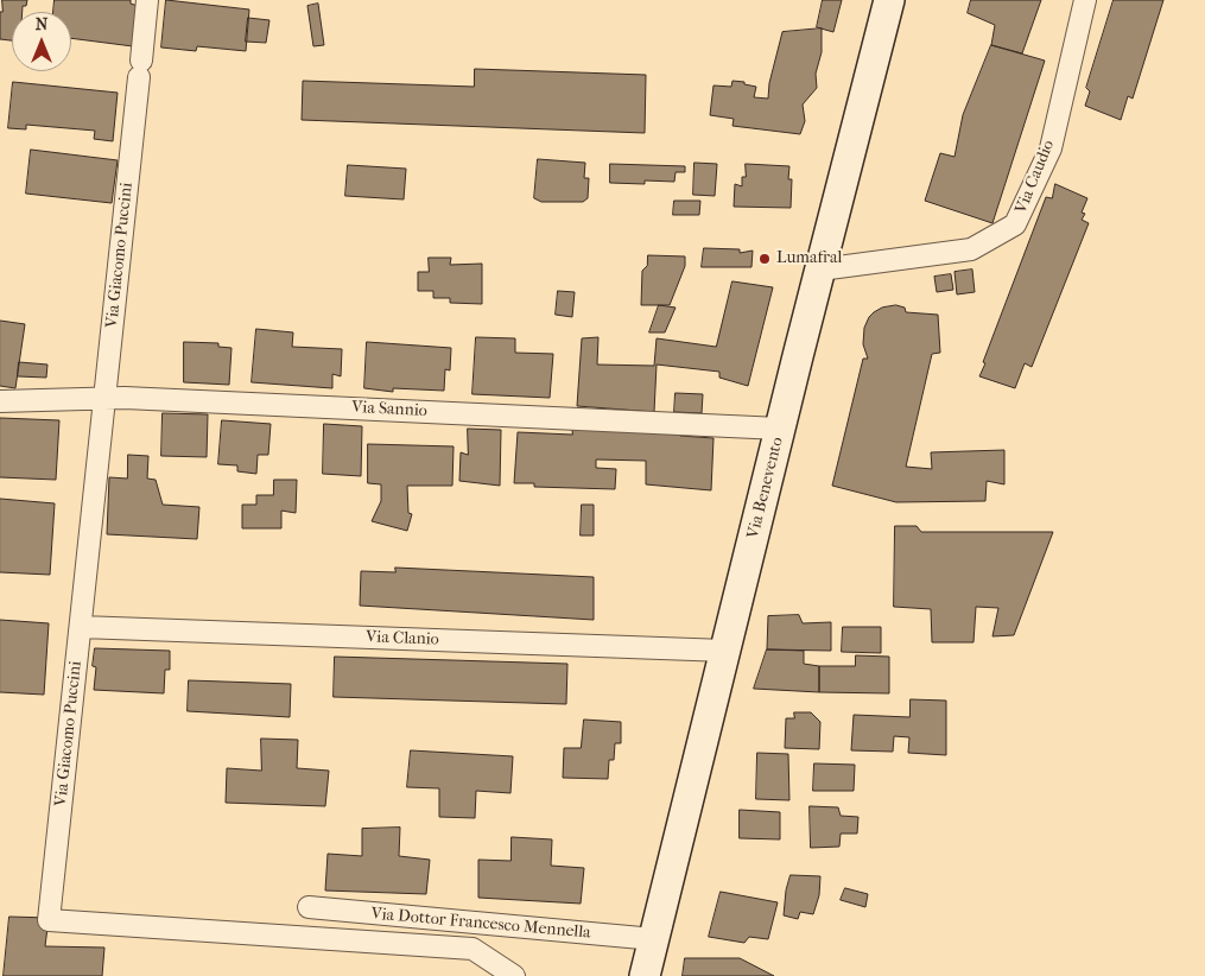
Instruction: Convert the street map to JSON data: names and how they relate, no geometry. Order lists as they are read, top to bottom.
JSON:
{
  "streets": {
    "main road": ["Via Benevento"],
    "street": [
      "Via Caudio",
      "Via Giacomo Puccini",
      "Via Sannio",
      "Via Clanio",
      "Via Dottor Francesco Mennella"
    ]
  },
  "crossings": [
    ["Via Caudio", "Via Benevento"],
    ["Via Giacomo Puccini", "Via Sannio"],
    ["Via Giacomo Puccini", "Via Clanio"],
    ["Via Sannio", "Via Benevento"],
    ["Via Benevento", "Via Clanio"],
    ["Via Benevento", "Via Dottor Francesco Mennella"]
  ],
  "places": ["Lumafral"],
  "north": "top"
}
